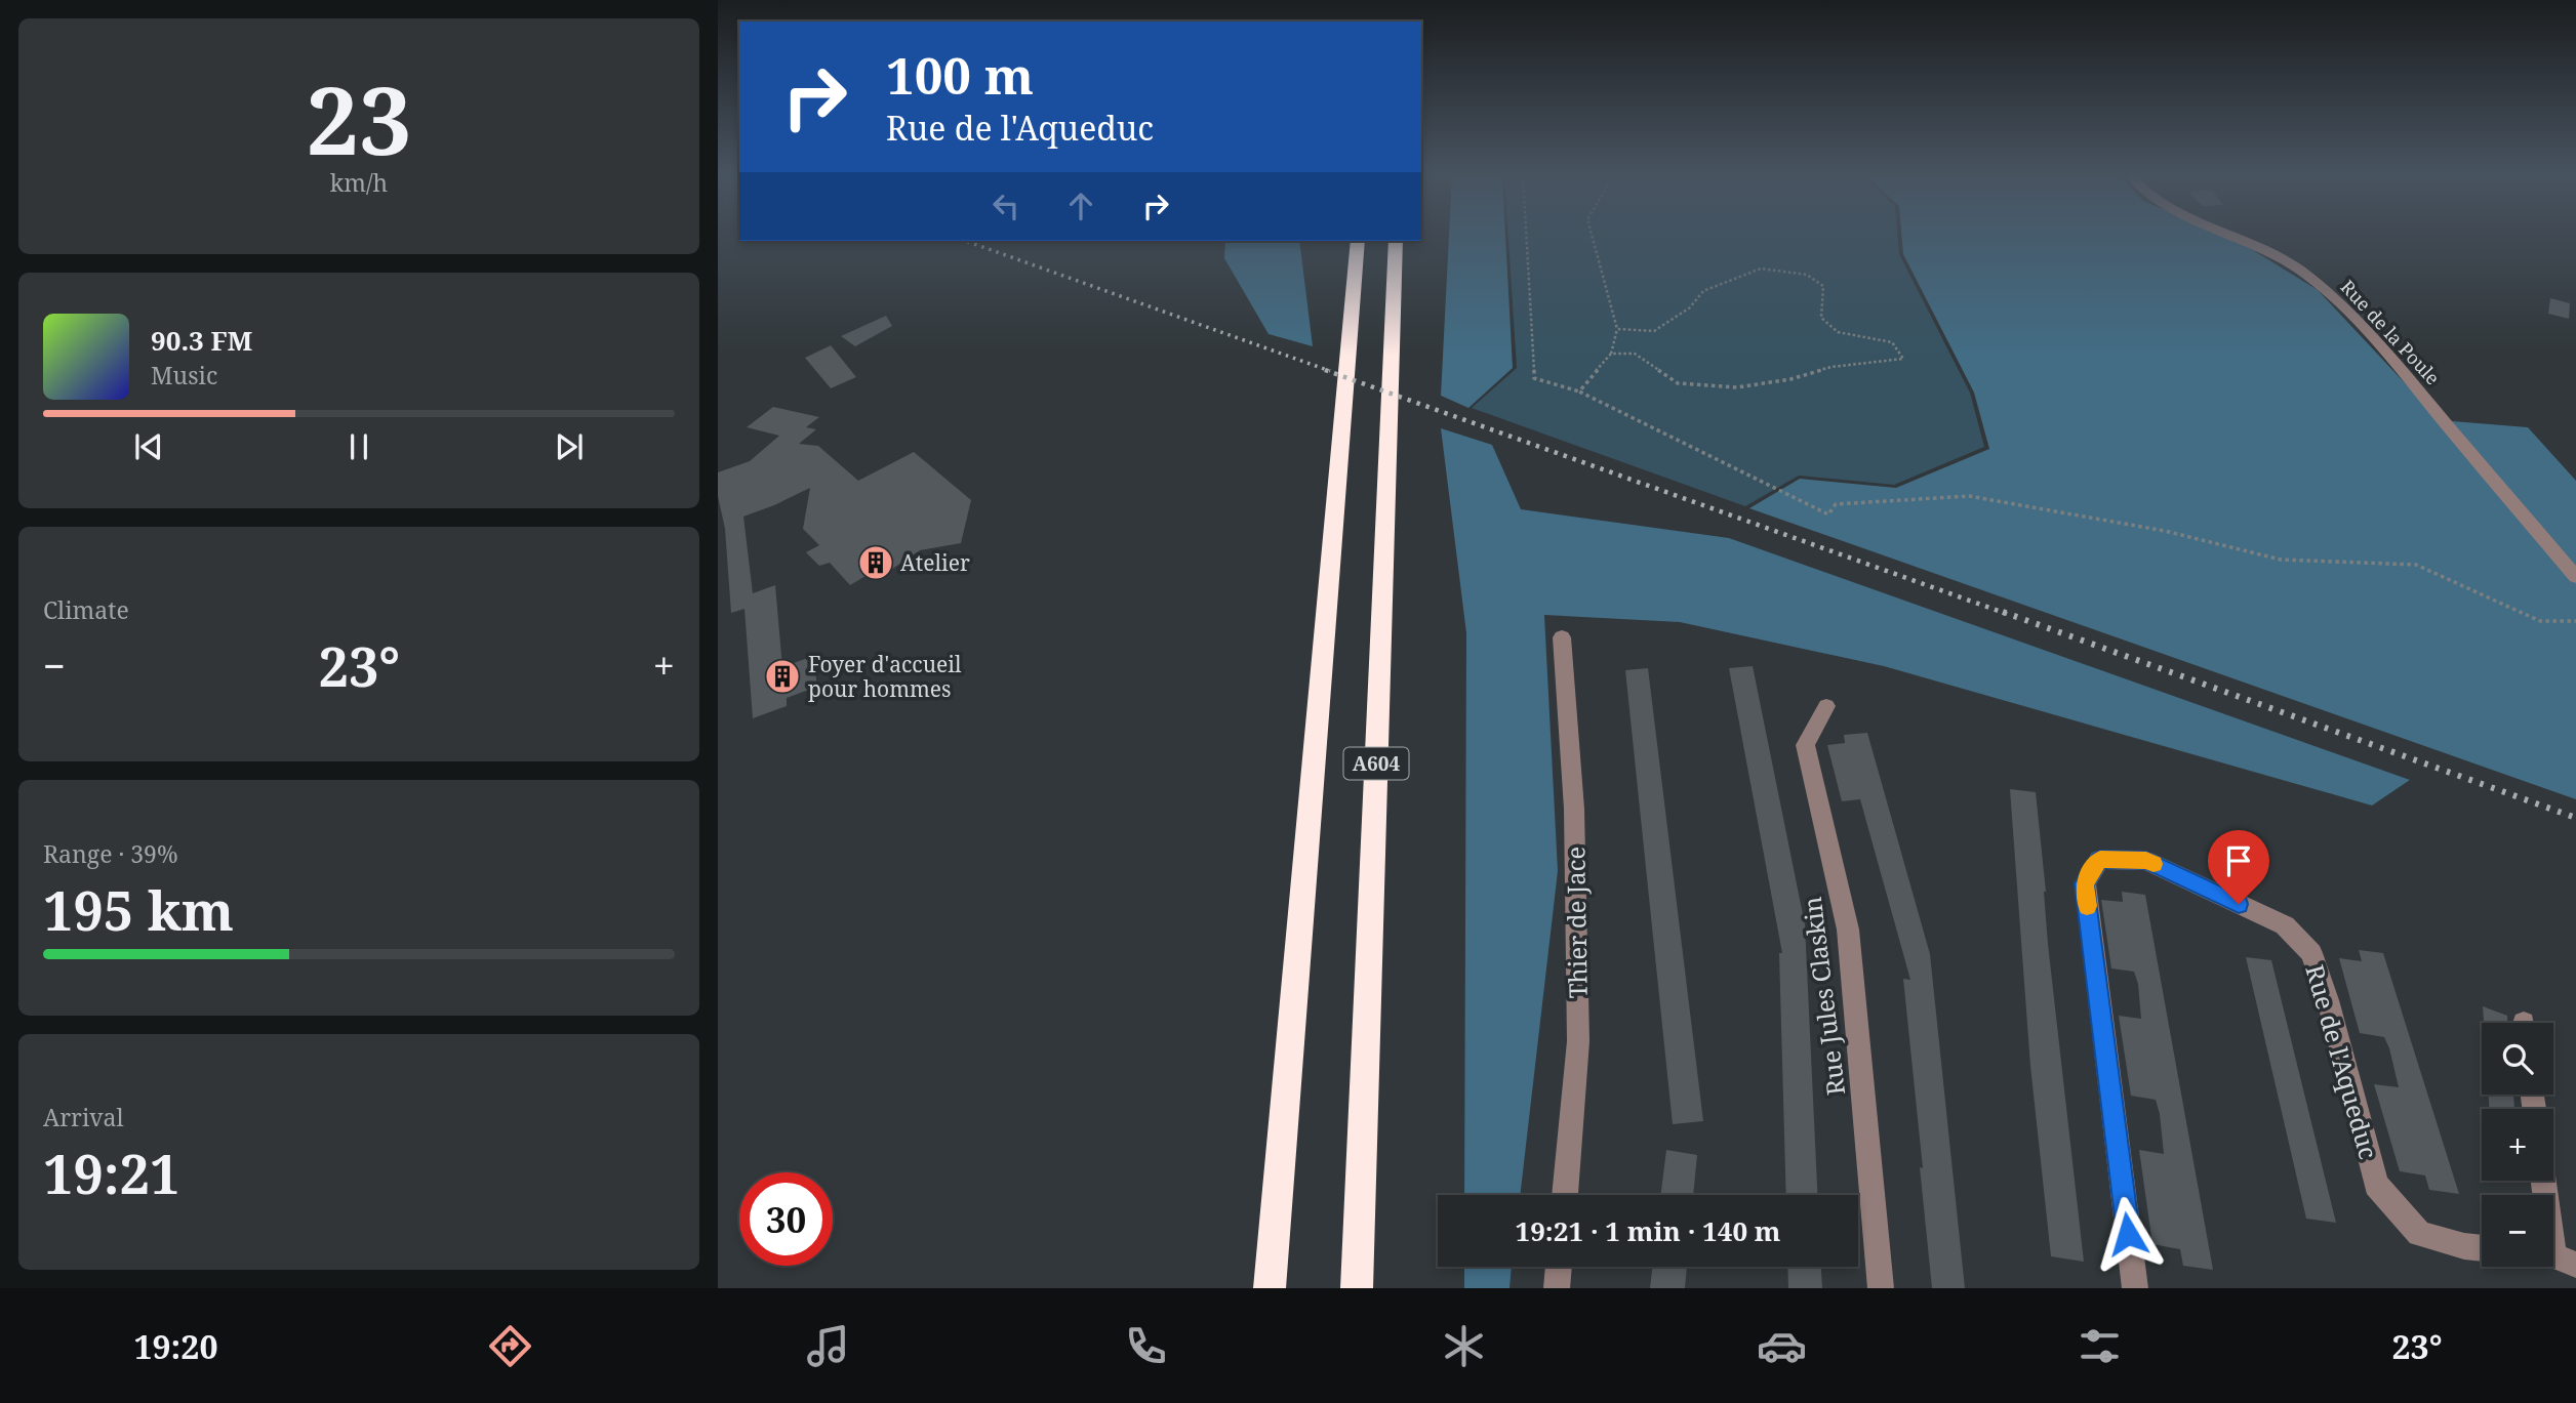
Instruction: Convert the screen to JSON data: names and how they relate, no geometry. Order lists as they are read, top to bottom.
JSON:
{
  "streets": {
    "highway": ["A604"],
    "street": [
      "Rue de la Poule",
      "Thier de Jace",
      "Rue Jules Claskin",
      "Rue de l'Aqueduc"
    ]
  },
  "places": {
    "building": ["Atelier", "Foyer d'accueil pour hommes"]
  },
  "page": {
    "tile": [
      ["23", "km/h"],
      "Climate",
      ["Range · 39%", "195 km"],
      ["Arrival", "19:21"]
    ],
    "turn": ["100 m", "Rue de l'Aqueduc"],
    "song": ["90.3 FM", "Music"],
    "heat": ["−", "23°", "+"],
    "map_buttons": ["+", "−"],
    "limit": "30",
    "trip": "19:21 · 1 min · 140 m",
    "tabs": ["19:20", "23°"]
  }
}
